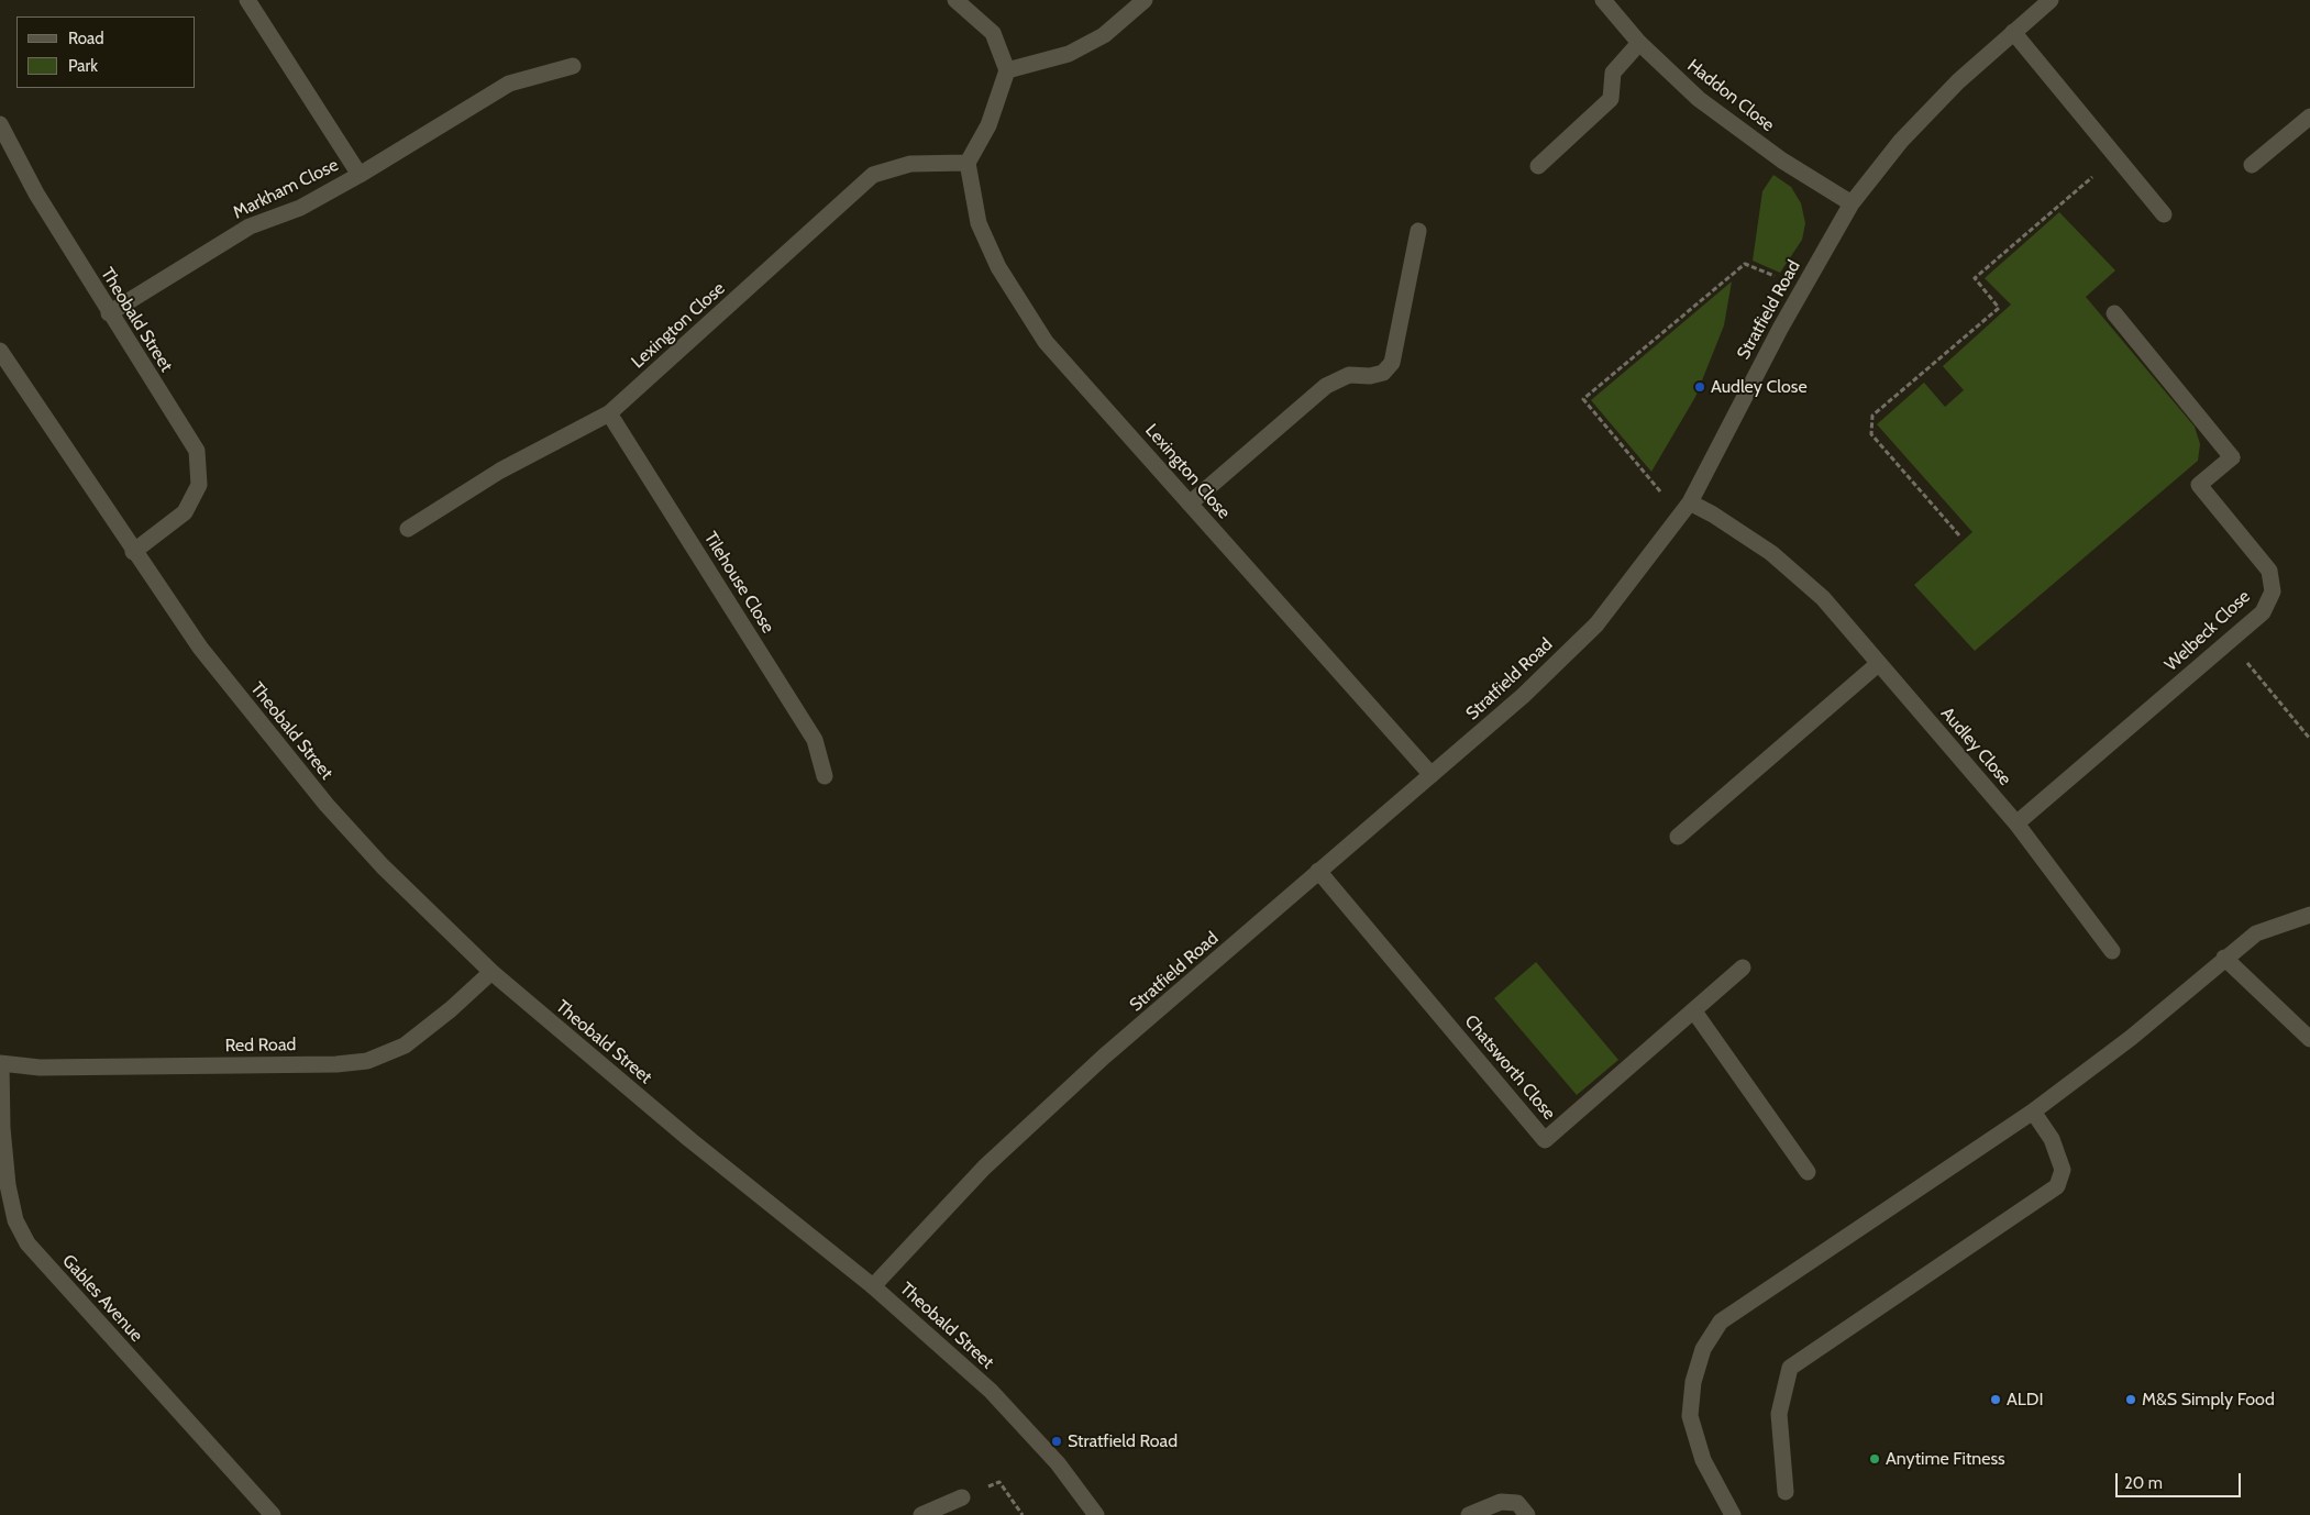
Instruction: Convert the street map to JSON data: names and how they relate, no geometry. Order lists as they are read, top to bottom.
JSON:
{
  "streets": {
    "street": [
      "Haddon Close",
      "Markham Close",
      "Stratfield Road",
      "Theobald Street",
      "Lexington Close",
      "Tilehouse Close",
      "Welbeck Close",
      "Audley Close",
      "Red Road",
      "Chatsworth Close",
      "Gables Avenue"
    ]
  },
  "crossings": [
    ["Haddon Close", "Stratfield Road"],
    ["Markham Close", "Theobald Street"],
    ["Stratfield Road", "Theobald Street"],
    ["Stratfield Road", "Lexington Close"],
    ["Stratfield Road", "Audley Close"],
    ["Stratfield Road", "Chatsworth Close"],
    ["Theobald Street", "Red Road"],
    ["Lexington Close", "Tilehouse Close"],
    ["Welbeck Close", "Audley Close"],
    ["Red Road", "Gables Avenue"]
  ],
  "places": [
    "Audley Close",
    "ALDI",
    "M&S Simply Food",
    "Stratfield Road",
    "Anytime Fitness"
  ],
  "legend": ["Road", "Park"],
  "scale_bar": "20 m"
}
